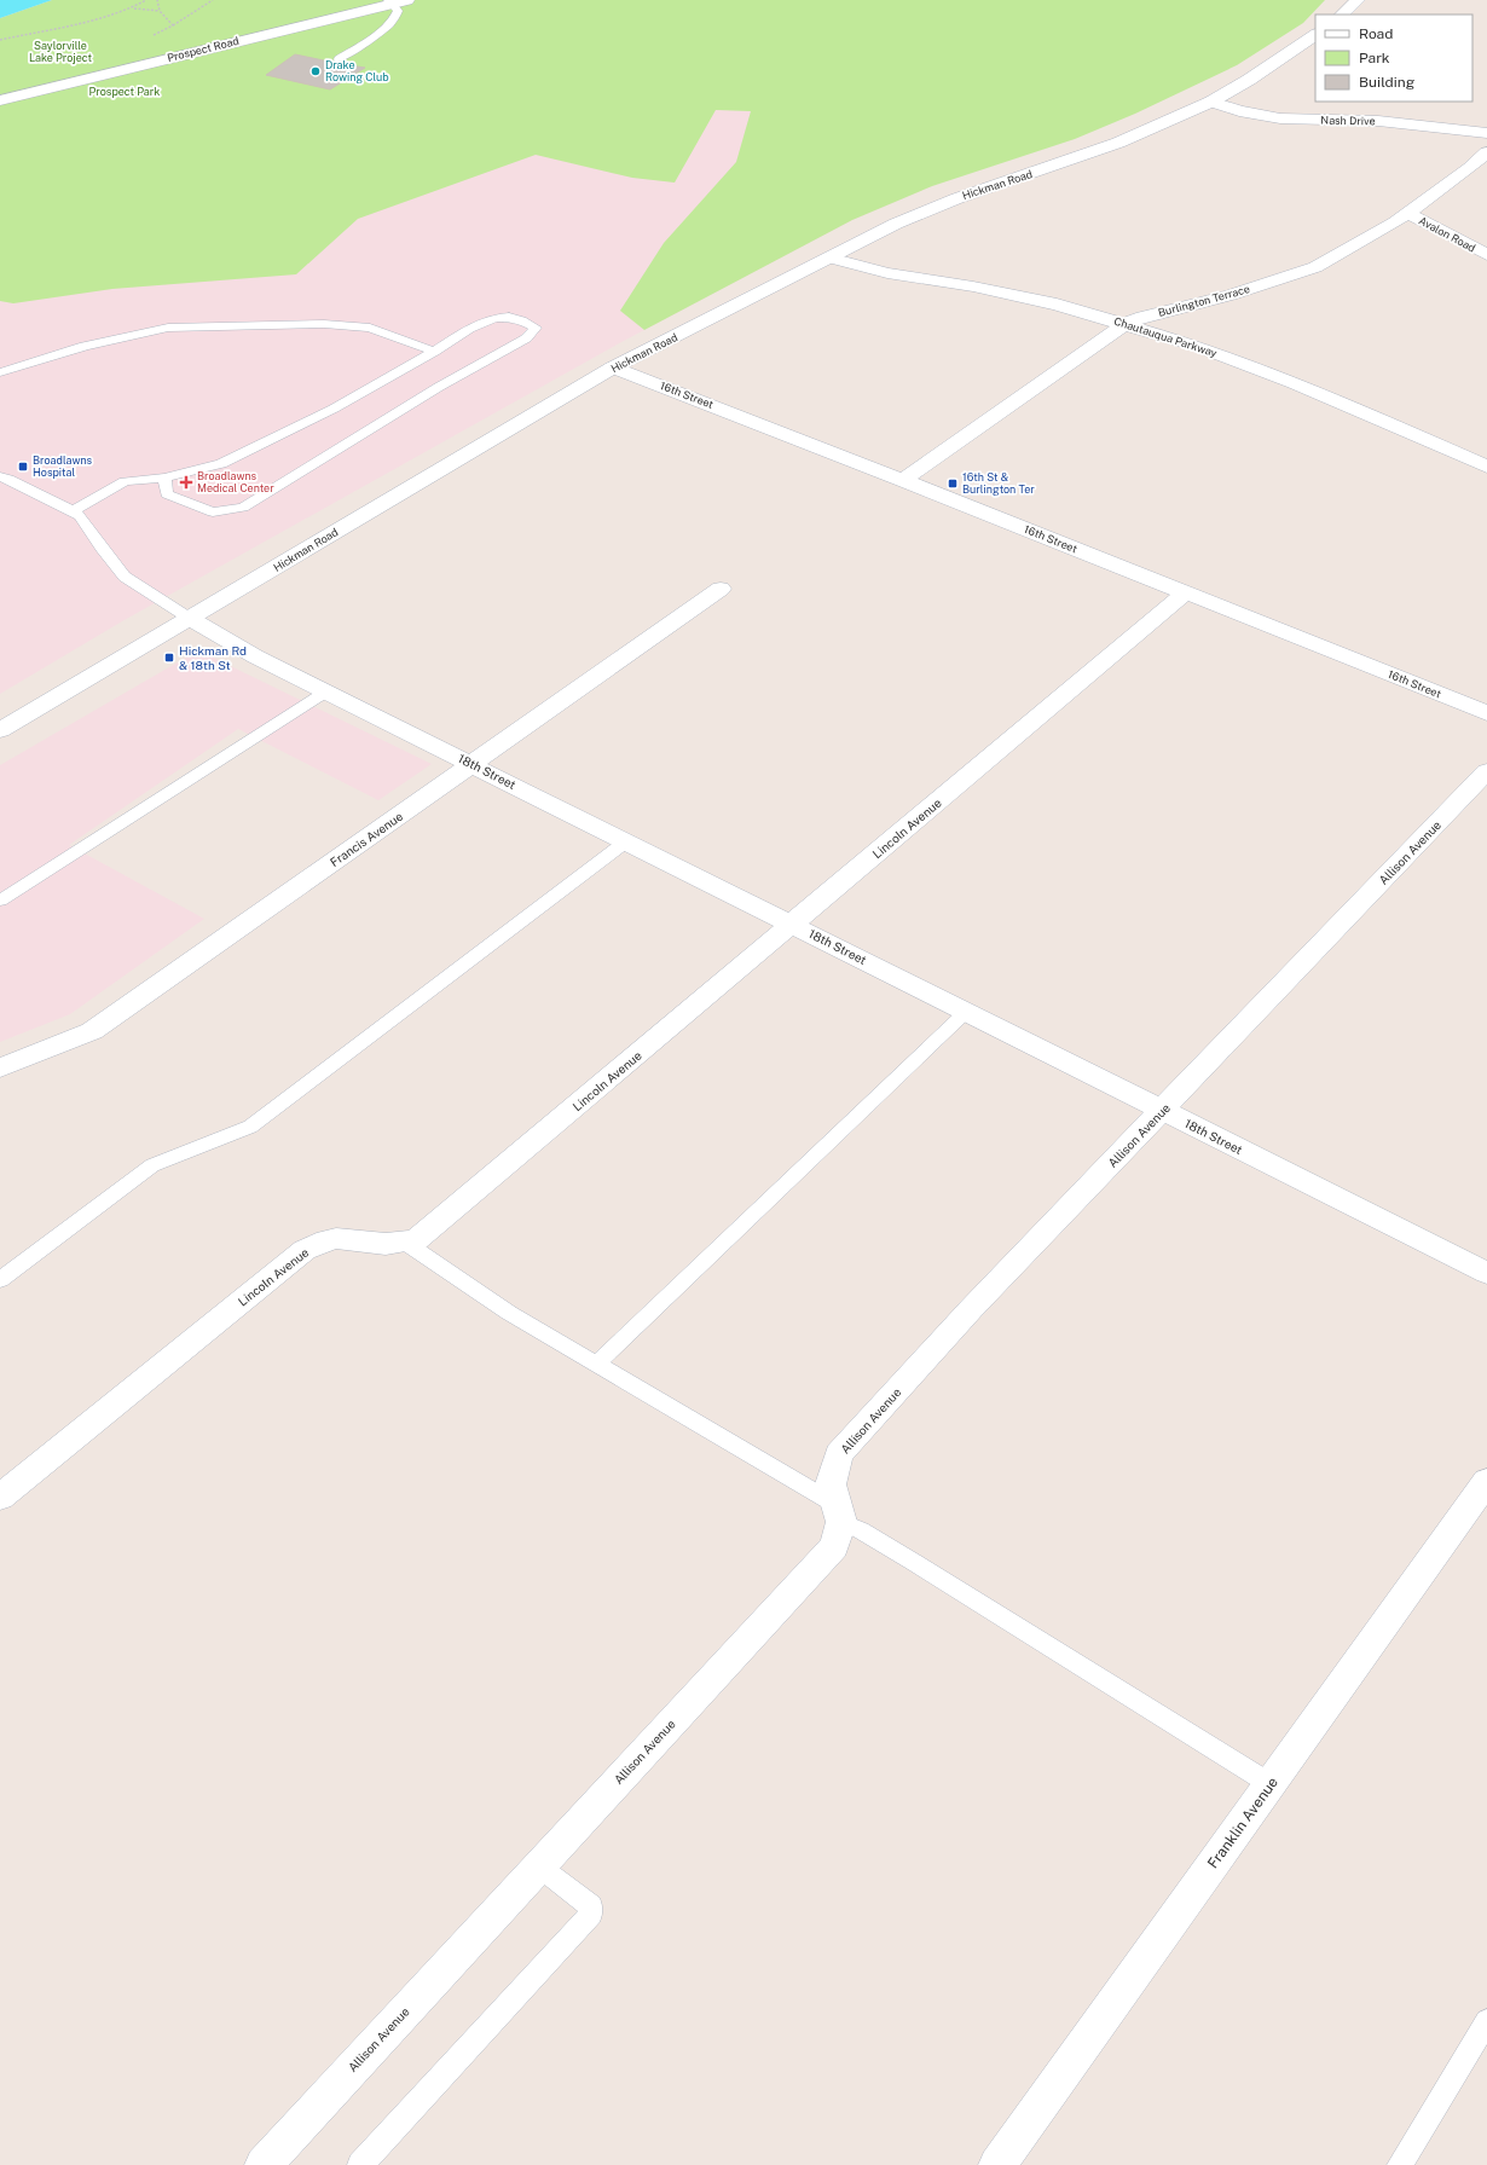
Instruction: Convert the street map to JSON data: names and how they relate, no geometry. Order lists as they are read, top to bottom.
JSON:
{
  "streets": {
    "street": [
      "Prospect Road",
      "Nash Drive",
      "Hickman Road",
      "Avalon Road",
      "Burlington Terrace",
      "Chautauqua Parkway",
      "16th Street",
      "18th Street",
      "Lincoln Avenue",
      "Francis Avenue",
      "Allison Avenue",
      "Franklin Avenue"
    ]
  },
  "crossings": [
    ["Nash Drive", "Hickman Road"],
    ["Hickman Road", "Chautauqua Parkway"],
    ["Hickman Road", "16th Street"],
    ["Hickman Road", "18th Street"],
    ["Avalon Road", "Burlington Terrace"],
    ["Burlington Terrace", "Chautauqua Parkway"],
    ["Burlington Terrace", "16th Street"],
    ["16th Street", "Lincoln Avenue"],
    ["18th Street", "Lincoln Avenue"],
    ["18th Street", "Francis Avenue"],
    ["18th Street", "Allison Avenue"]
  ],
  "parks": ["Saylorville Lake Project", "Prospect Park"],
  "places": {
    "other": ["Drake Rowing Club"],
    "transit": ["Broadlawns Hospital", "16th St & Burlington Ter", "Hickman Rd & 18th St"],
    "health": ["Broadlawns Medical Center"]
  },
  "legend": ["Road", "Park", "Building"]
}
